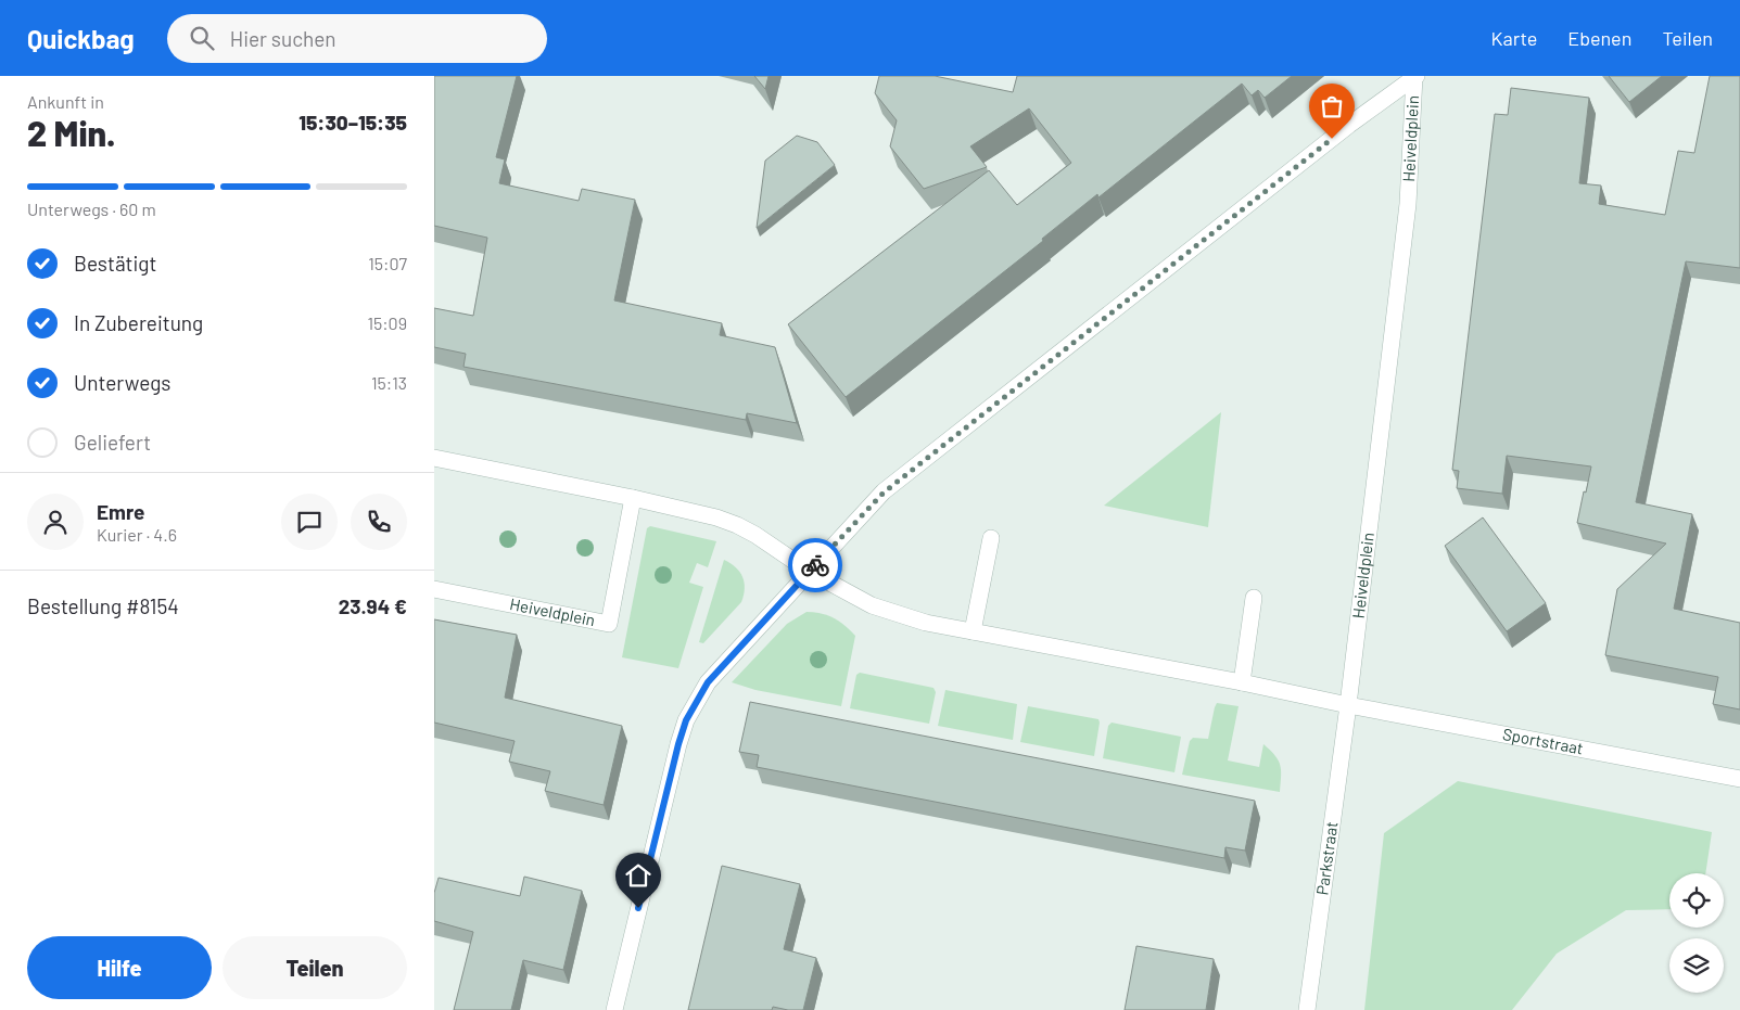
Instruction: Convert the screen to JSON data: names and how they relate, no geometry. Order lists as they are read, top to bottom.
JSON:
{
  "streets": {
    "street": ["Heiveldplein", "Sportstraat", "Parkstraat"]
  },
  "crossings": [
    ["Heiveldplein", "Sportstraat"],
    ["Heiveldplein", "Parkstraat"],
    ["Sportstraat", "Parkstraat"]
  ],
  "page": {
    "header": "Quickbag",
    "search": "Hier suchen",
    "nav": ["Karte", "Ebenen", "Teilen"],
    "heading": ["2 Min.", "Ankunft in", "15:30–15:35"],
    "panel": [
      "Emre",
      "Kurier · 4.6",
      "Bestellung #8154",
      "23.94 €"
    ],
    "bar": "Unterwegs · 60 m",
    "list": [
      ["Bestätigt", "15:07"],
      ["In Zubereitung", "15:09"],
      ["Unterwegs", "15:13"],
      "Geliefert"
    ],
    "buttons": ["Hilfe", "Teilen"]
  }
}
